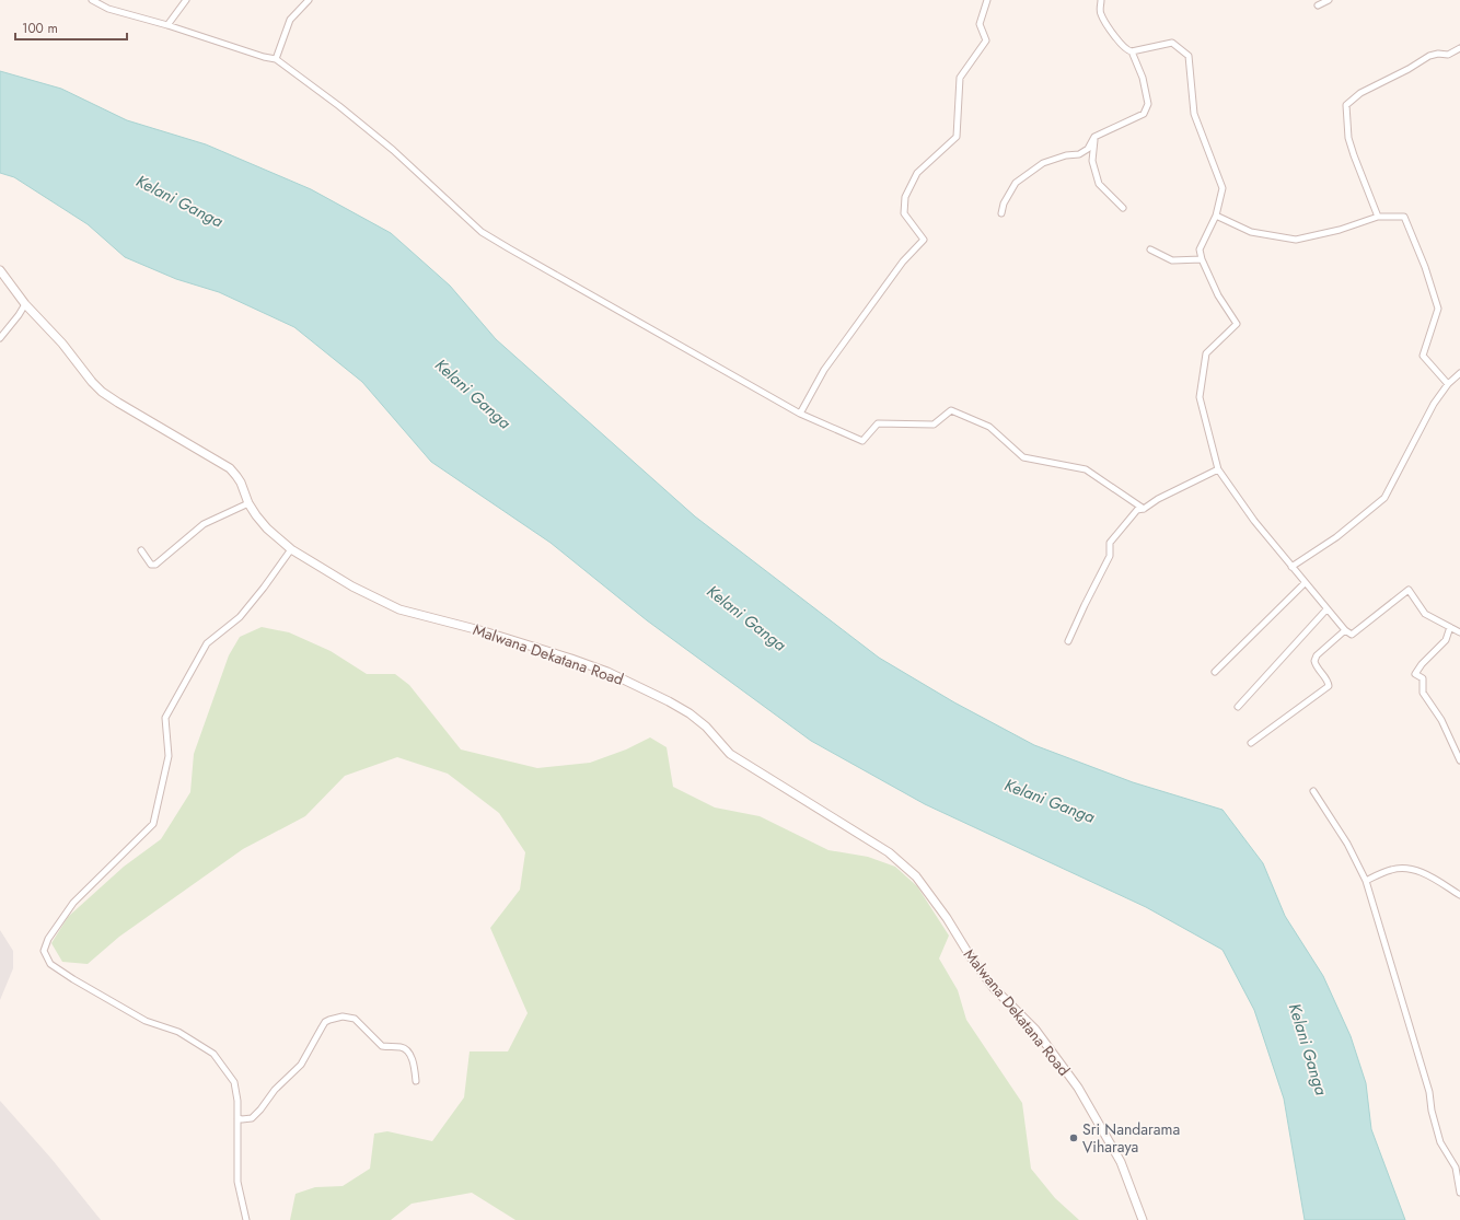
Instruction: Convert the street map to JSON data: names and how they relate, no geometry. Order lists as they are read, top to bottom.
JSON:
{
  "streets": {
    "main road": ["Malwana Dekatana Road"]
  },
  "water": ["Kelani Ganga"],
  "places": ["Sri Nandarama Viharaya"],
  "scale_bar": "100 m"
}
